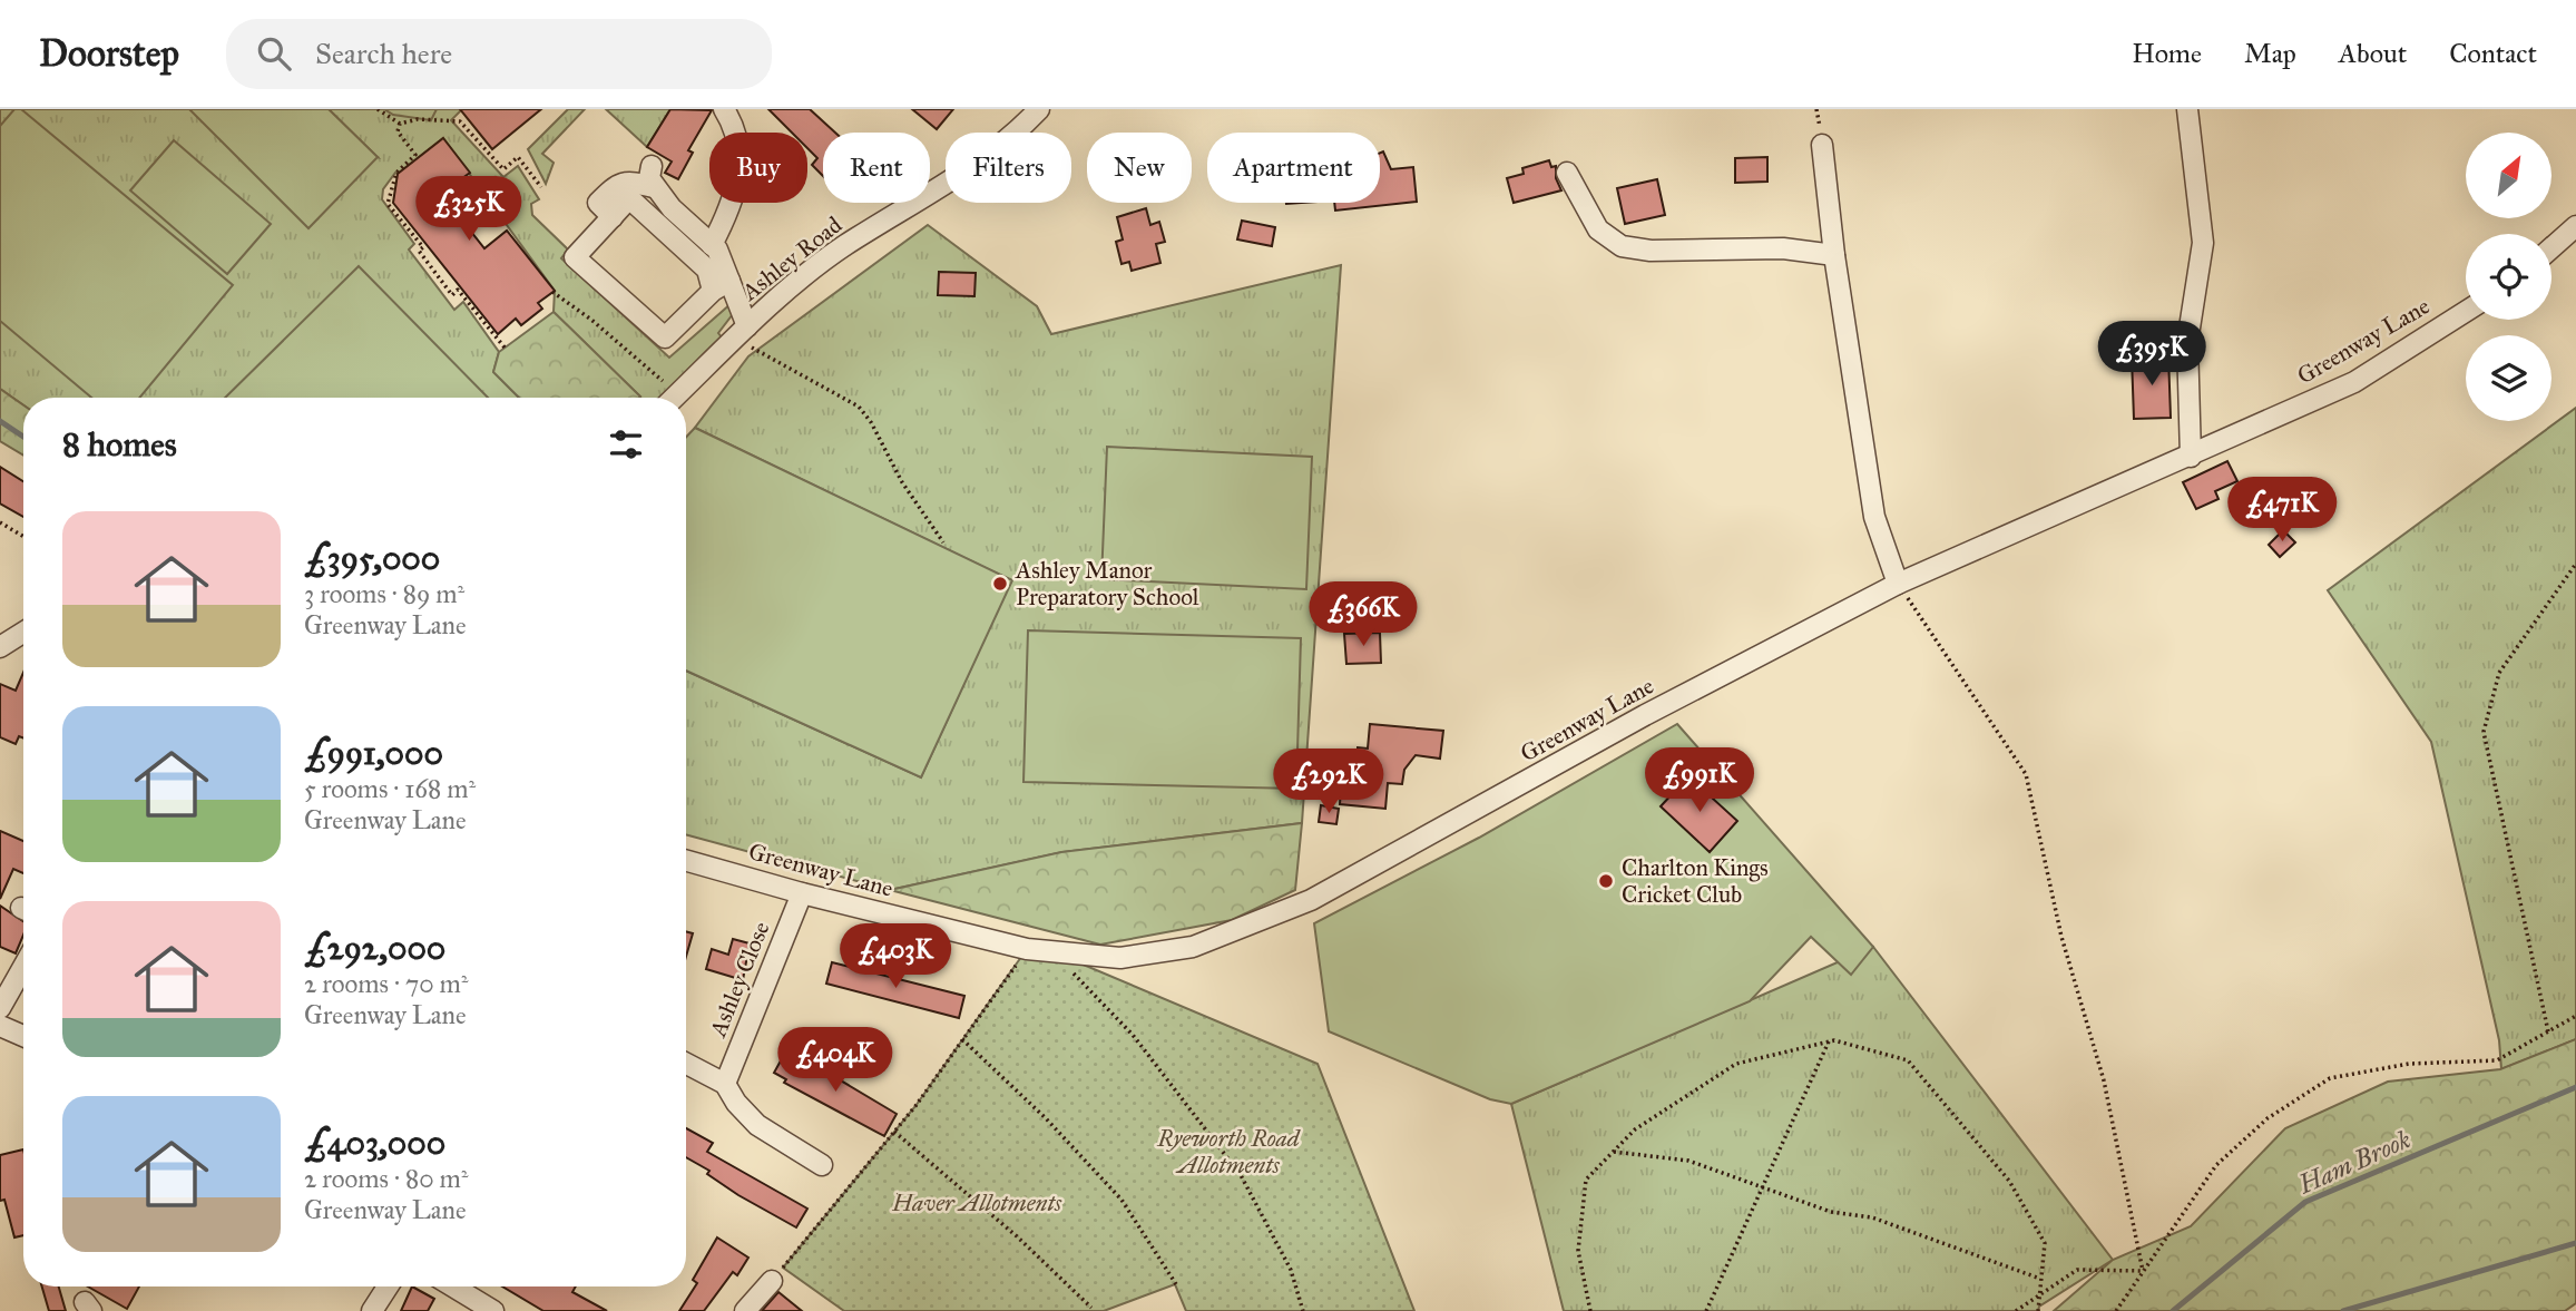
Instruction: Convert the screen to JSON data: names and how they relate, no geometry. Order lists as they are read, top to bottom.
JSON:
{
  "streets": {
    "street": ["Ashley Road", "Greenway Lane", "Ashley Close"]
  },
  "crossings": [
    ["Greenway Lane", "Ashley Close"]
  ],
  "water": ["Ham Brook"],
  "parks": ["Ryeworth Road Allotments", "Haver Allotments"],
  "places": ["Ashley Manor Preparatory School", "Charlton Kings Cricket Club"],
  "north": "top right",
  "page": {
    "header": "Doorstep",
    "search": "Search here",
    "nav": [
      "Home",
      "Map",
      "About",
      "Contact"
    ],
    "chip": [
      "Buy",
      "Rent",
      "Filters",
      "New",
      "Apartment"
    ],
    "price": [
      "£325K",
      "£395K",
      "£471K",
      "£366K",
      "£991K",
      "£292K",
      "£403K",
      "£404K"
    ],
    "heading": "8 homes",
    "list": [
      {
        "name": "£395,000",
        "note": "3 rooms · 89 m² · Greenway Lane"
      },
      {
        "name": "£991,000",
        "note": "5 rooms · 168 m² · Greenway Lane"
      },
      {
        "name": "£292,000",
        "note": "2 rooms · 70 m² · Greenway Lane"
      },
      {
        "name": "£403,000",
        "note": "2 rooms · 80 m² · Greenway Lane"
      }
    ]
  }
}
